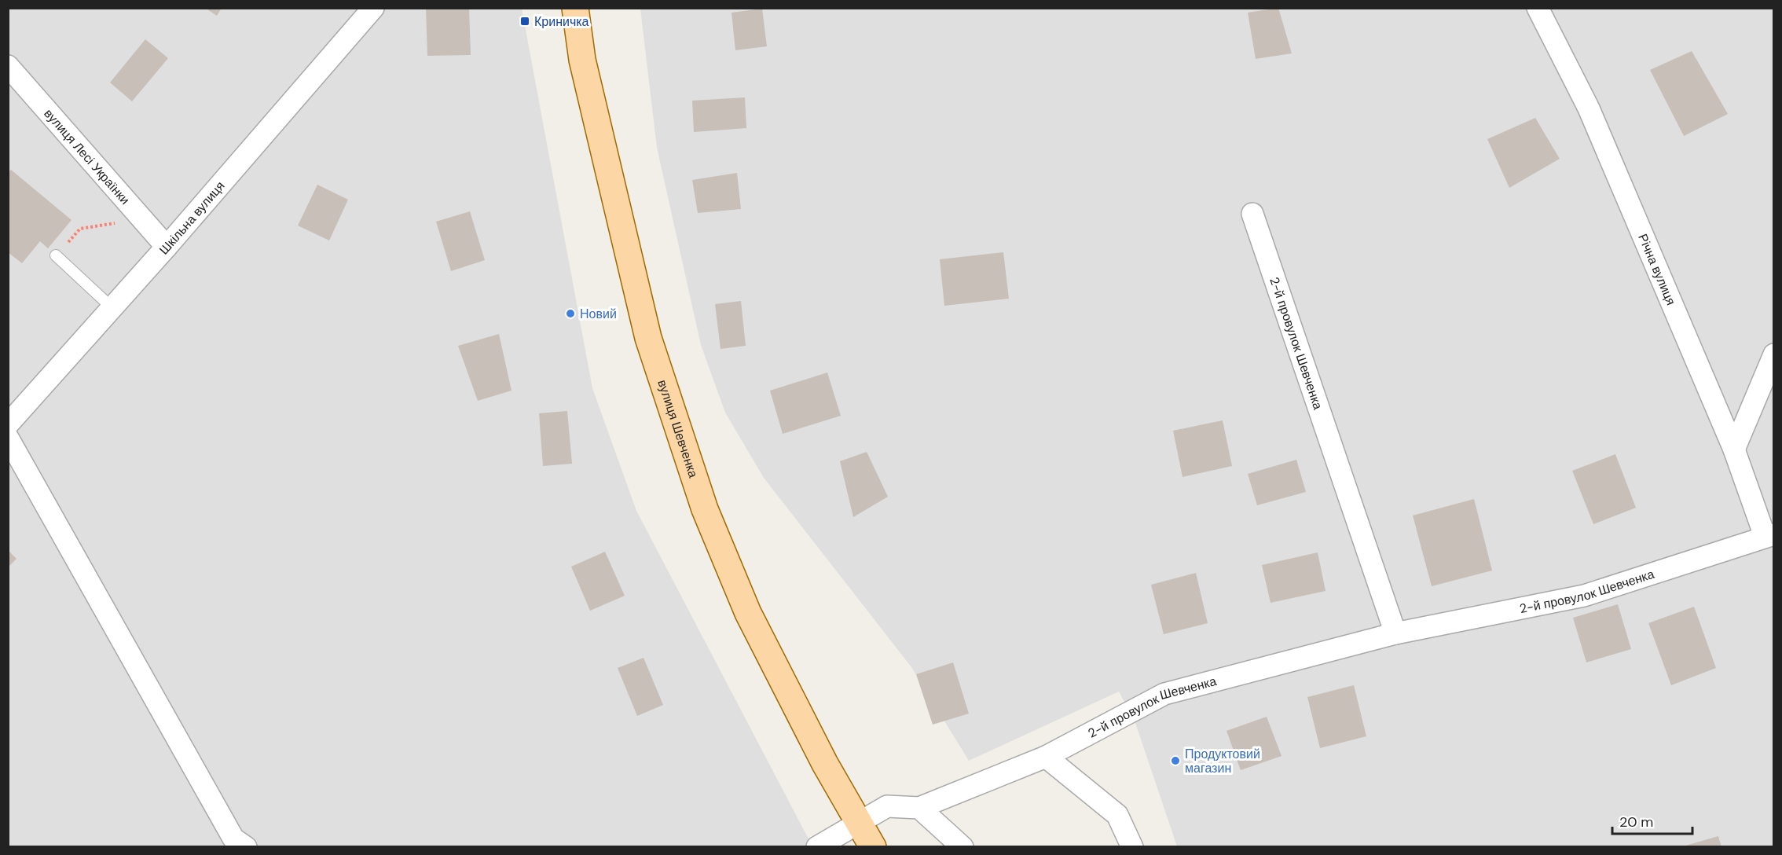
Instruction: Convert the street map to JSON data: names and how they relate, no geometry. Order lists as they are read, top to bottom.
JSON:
{
  "streets": {
    "main road": ["вулиця Шевченка"],
    "street": [
      "вулиця Лесі Українки",
      "Шкільна вулиця",
      "Річна вулиця",
      "2-й провулок Шевченка"
    ]
  },
  "crossings": [
    ["вулиця Лесі Українки", "Шкільна вулиця"],
    ["Річна вулиця", "2-й провулок Шевченка"]
  ],
  "places": {
    "transit": ["Криничка"],
    "other": ["Новий", "Продуктовий магазин"]
  },
  "scale_bar": "20 m"
}
